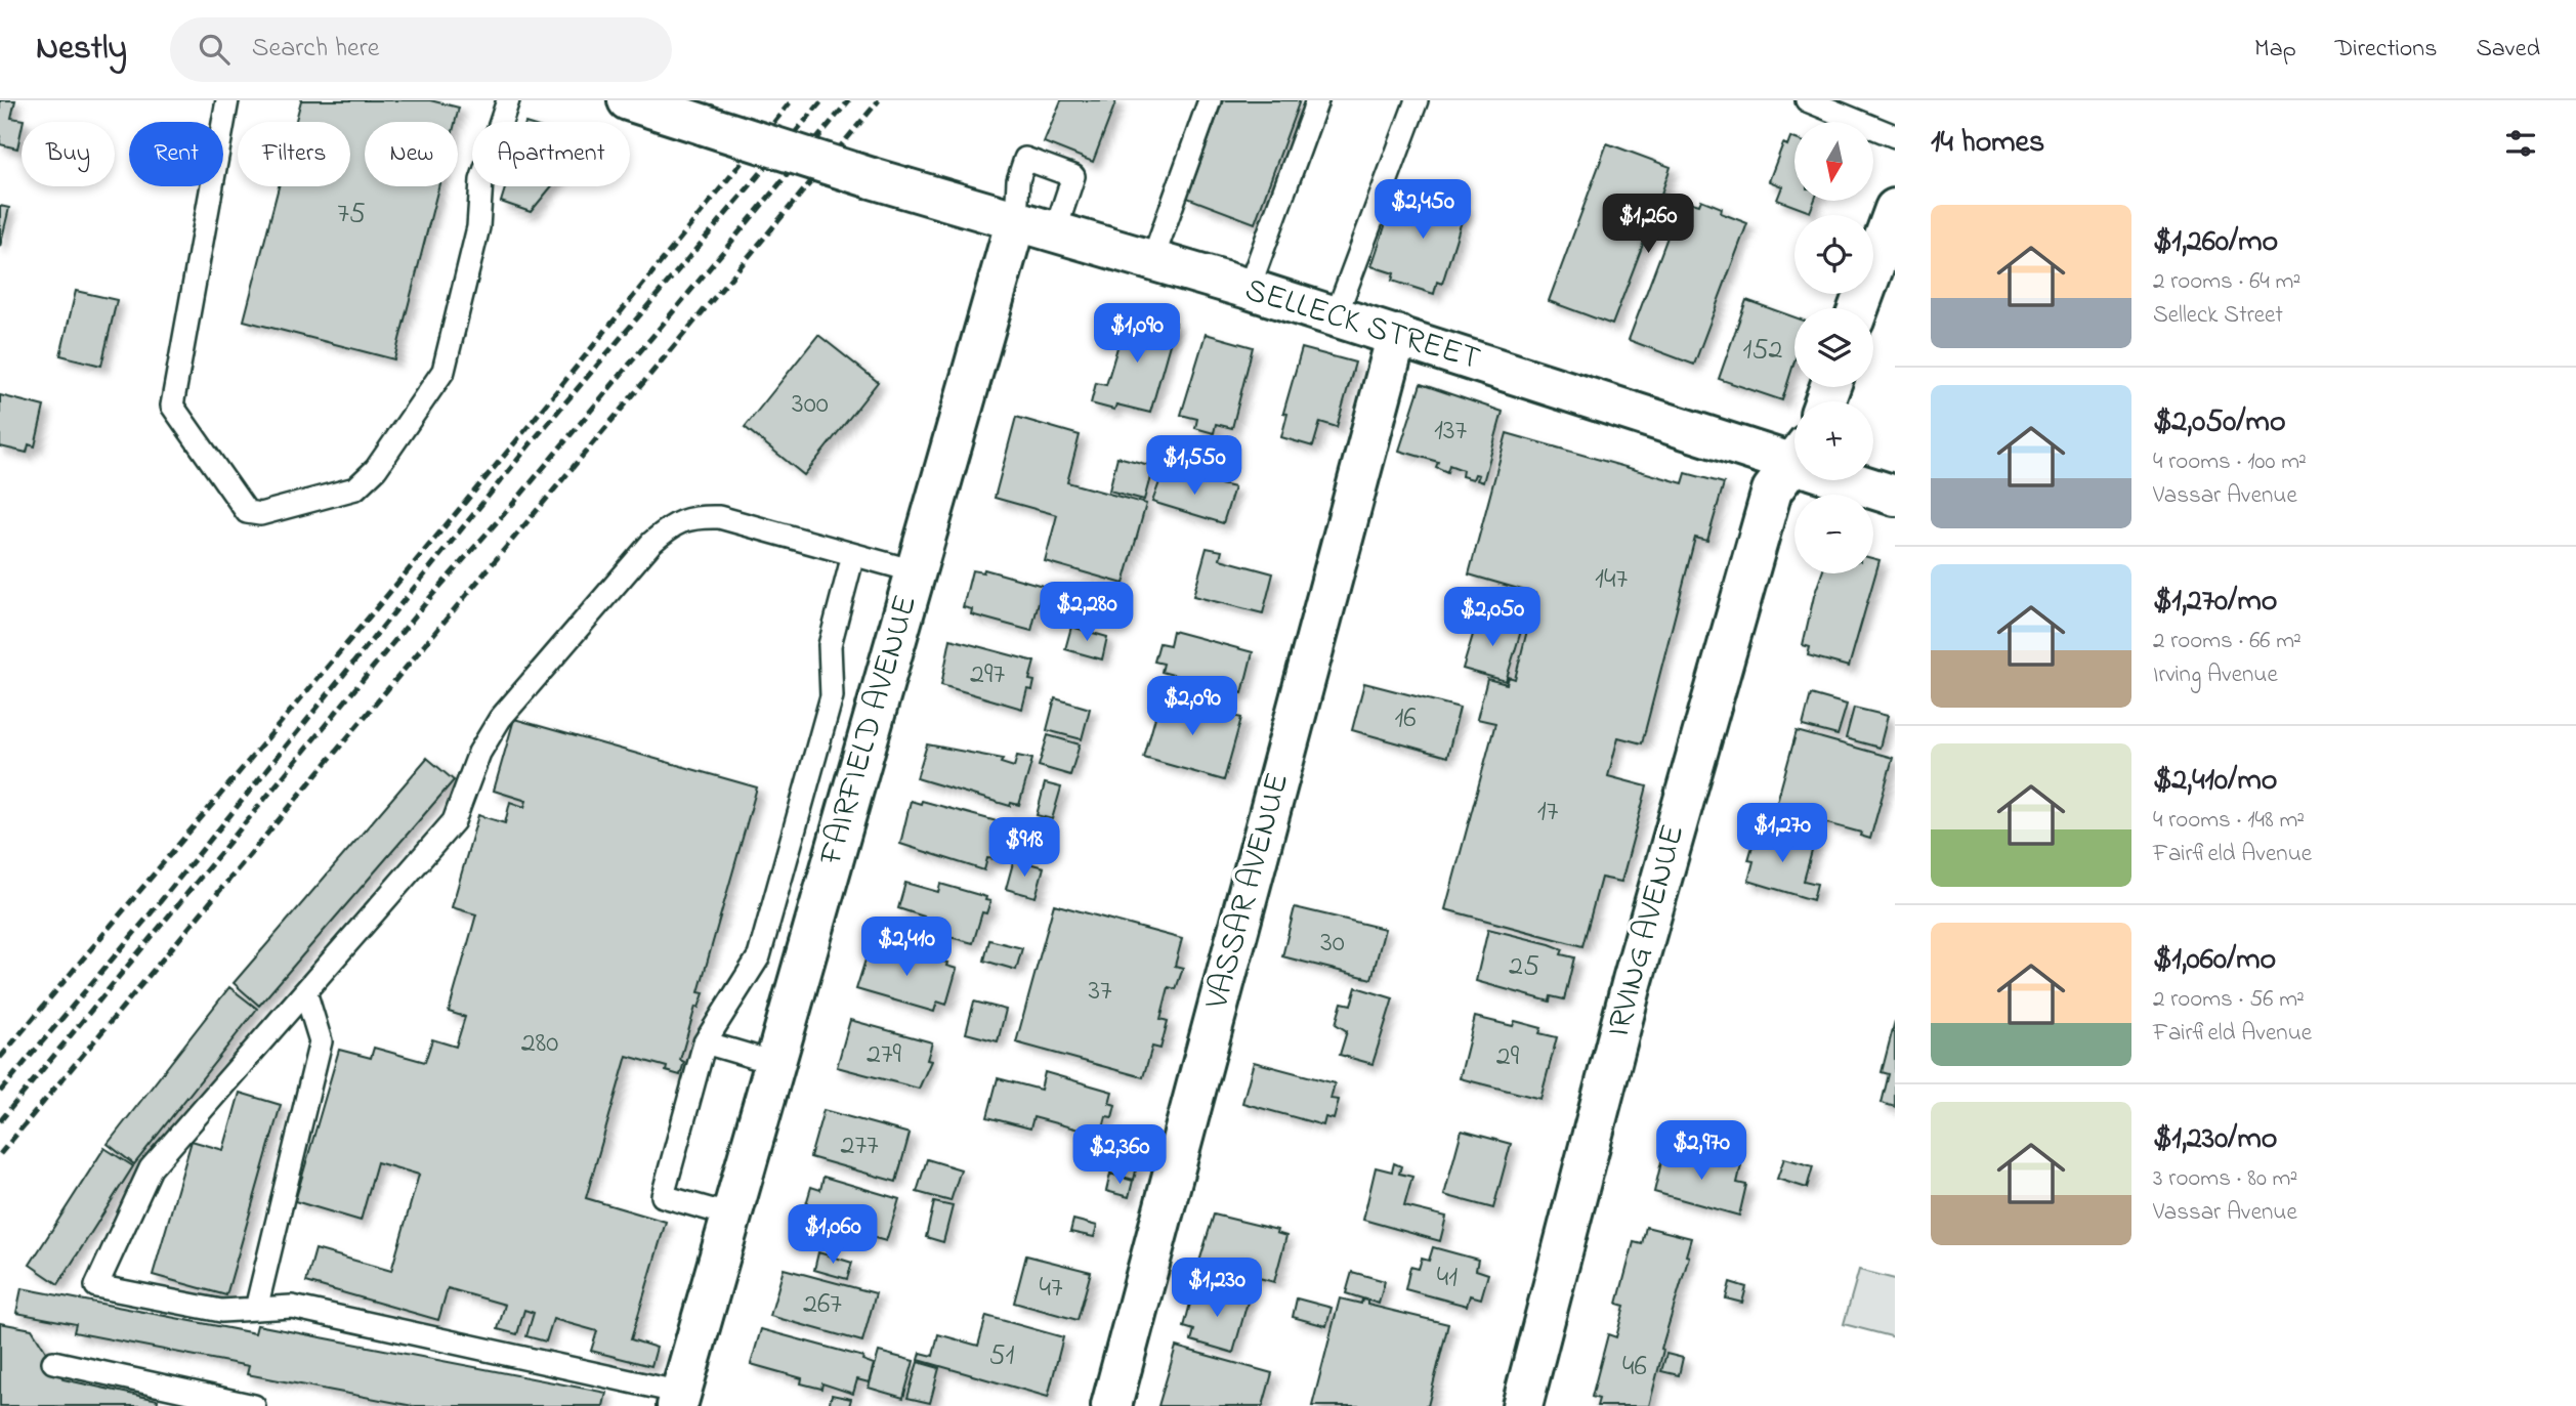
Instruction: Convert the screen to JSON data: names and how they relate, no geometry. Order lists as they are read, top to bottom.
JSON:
{
  "streets": {
    "main road": [
      "SELLECK STREET",
      "FAIRFIELD AVENUE",
      "VASSAR AVENUE",
      "IRVING AVENUE"
    ]
  },
  "crossings": [
    ["SELLECK STREET", "FAIRFIELD AVENUE"],
    ["SELLECK STREET", "VASSAR AVENUE"]
  ],
  "house_numbers": [
    "75",
    "152",
    "300",
    "137",
    "147",
    "297",
    "16",
    "17",
    "30",
    "25",
    "37",
    "280",
    "279",
    "29",
    "277",
    "41",
    "47",
    "267",
    "51",
    "46"
  ],
  "north": "bottom",
  "page": {
    "header": "Nestly",
    "search": "Search here",
    "nav": ["Map", "Directions", "Saved"],
    "heading": "14 homes",
    "map_buttons": ["+", "−"],
    "chip": [
      "Buy",
      "Rent",
      "Filters",
      "New",
      "Apartment"
    ],
    "price": [
      "$2,450",
      "$1,260",
      "$1,090",
      "$1,550",
      "$2,280",
      "$2,050",
      "$2,090",
      "$1,270",
      "$918",
      "$2,410",
      "$2,970",
      "$2,360",
      "$1,060",
      "$1,230"
    ],
    "list": [
      {
        "name": "$1,260/mo",
        "note": "2 rooms · 64 m² · Selleck Street"
      },
      {
        "name": "$2,050/mo",
        "note": "4 rooms · 100 m² · Vassar Avenue"
      },
      {
        "name": "$1,270/mo",
        "note": "2 rooms · 66 m² · Irving Avenue"
      },
      {
        "name": "$2,410/mo",
        "note": "4 rooms · 148 m² · Fairfield Avenue"
      },
      {
        "name": "$1,060/mo",
        "note": "2 rooms · 56 m² · Fairfield Avenue"
      },
      {
        "name": "$1,230/mo",
        "note": "3 rooms · 80 m² · Vassar Avenue"
      }
    ]
  }
}
